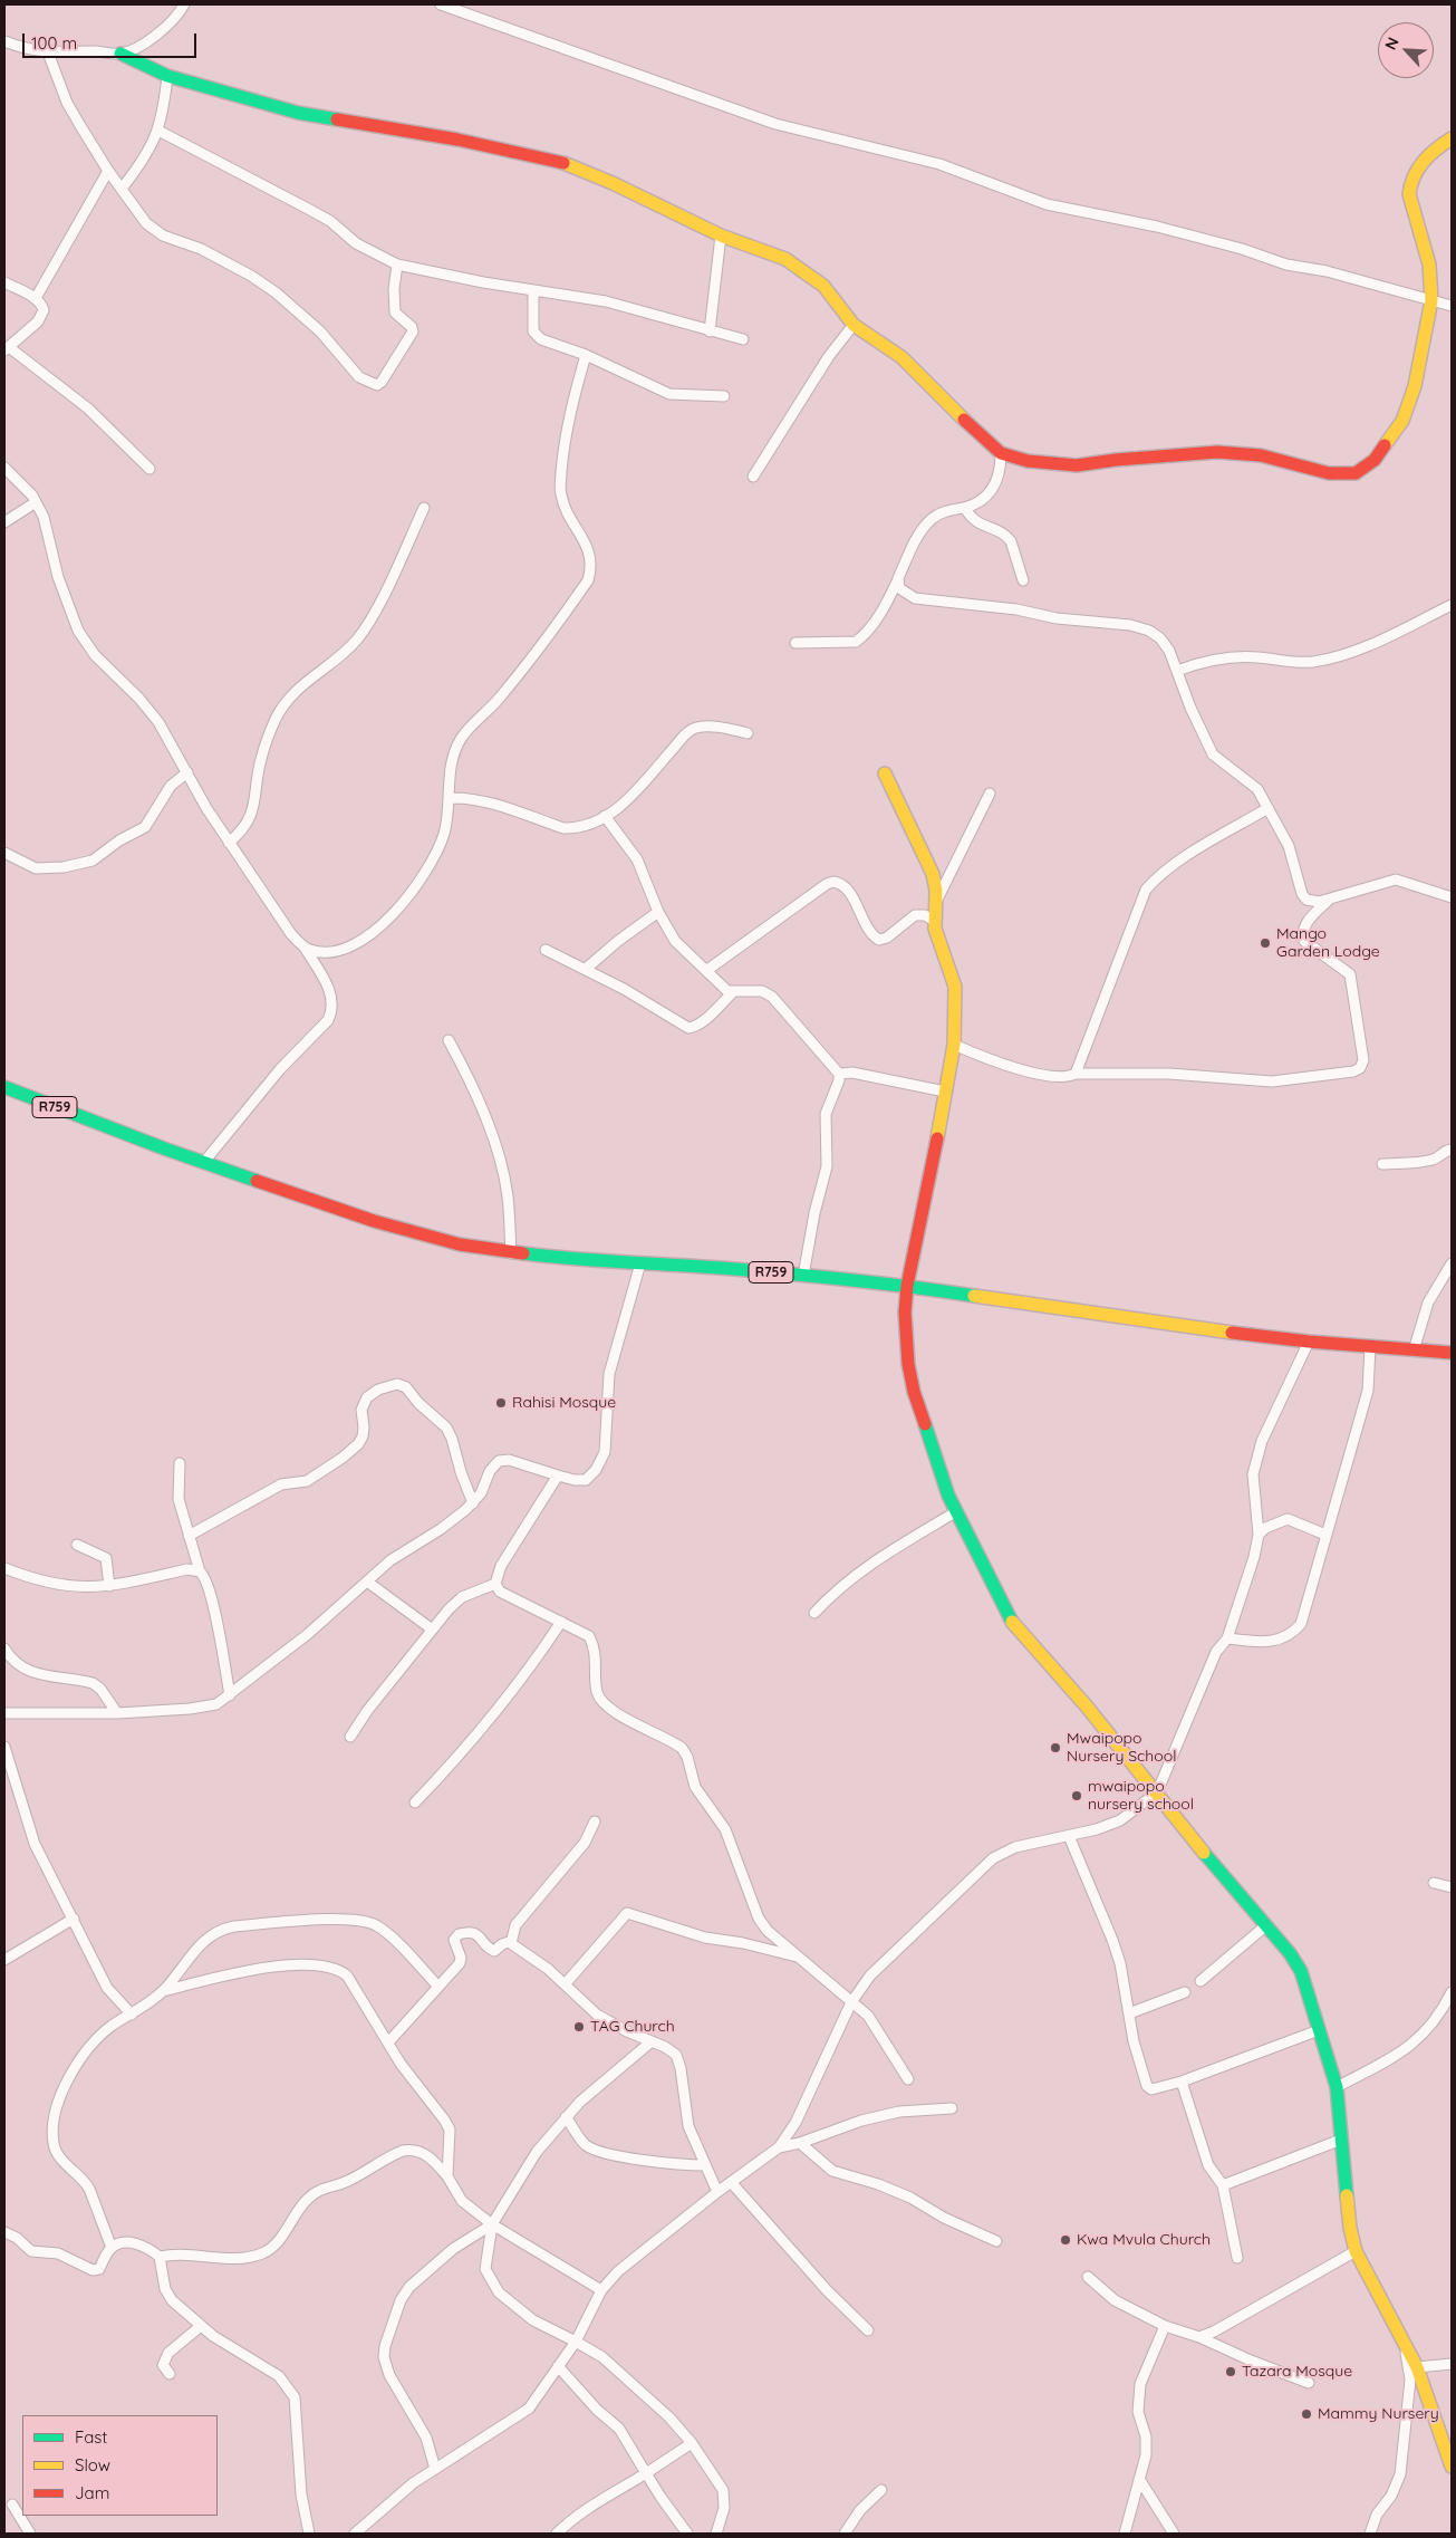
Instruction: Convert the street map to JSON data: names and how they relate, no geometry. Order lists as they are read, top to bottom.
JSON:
{
  "streets": {
    "street": ["R759"]
  },
  "places": [
    "Mango Garden Lodge",
    "Rahisi Mosque",
    "Mwaipopo Nursery School",
    "mwaipopo nursery school",
    "TAG Church",
    "Kwa Mvula Church",
    "Tazara Mosque",
    "Mammy Nursery"
  ],
  "legend": ["Fast", "Slow", "Jam"],
  "scale_bar": "100 m",
  "north": "top left"
}
